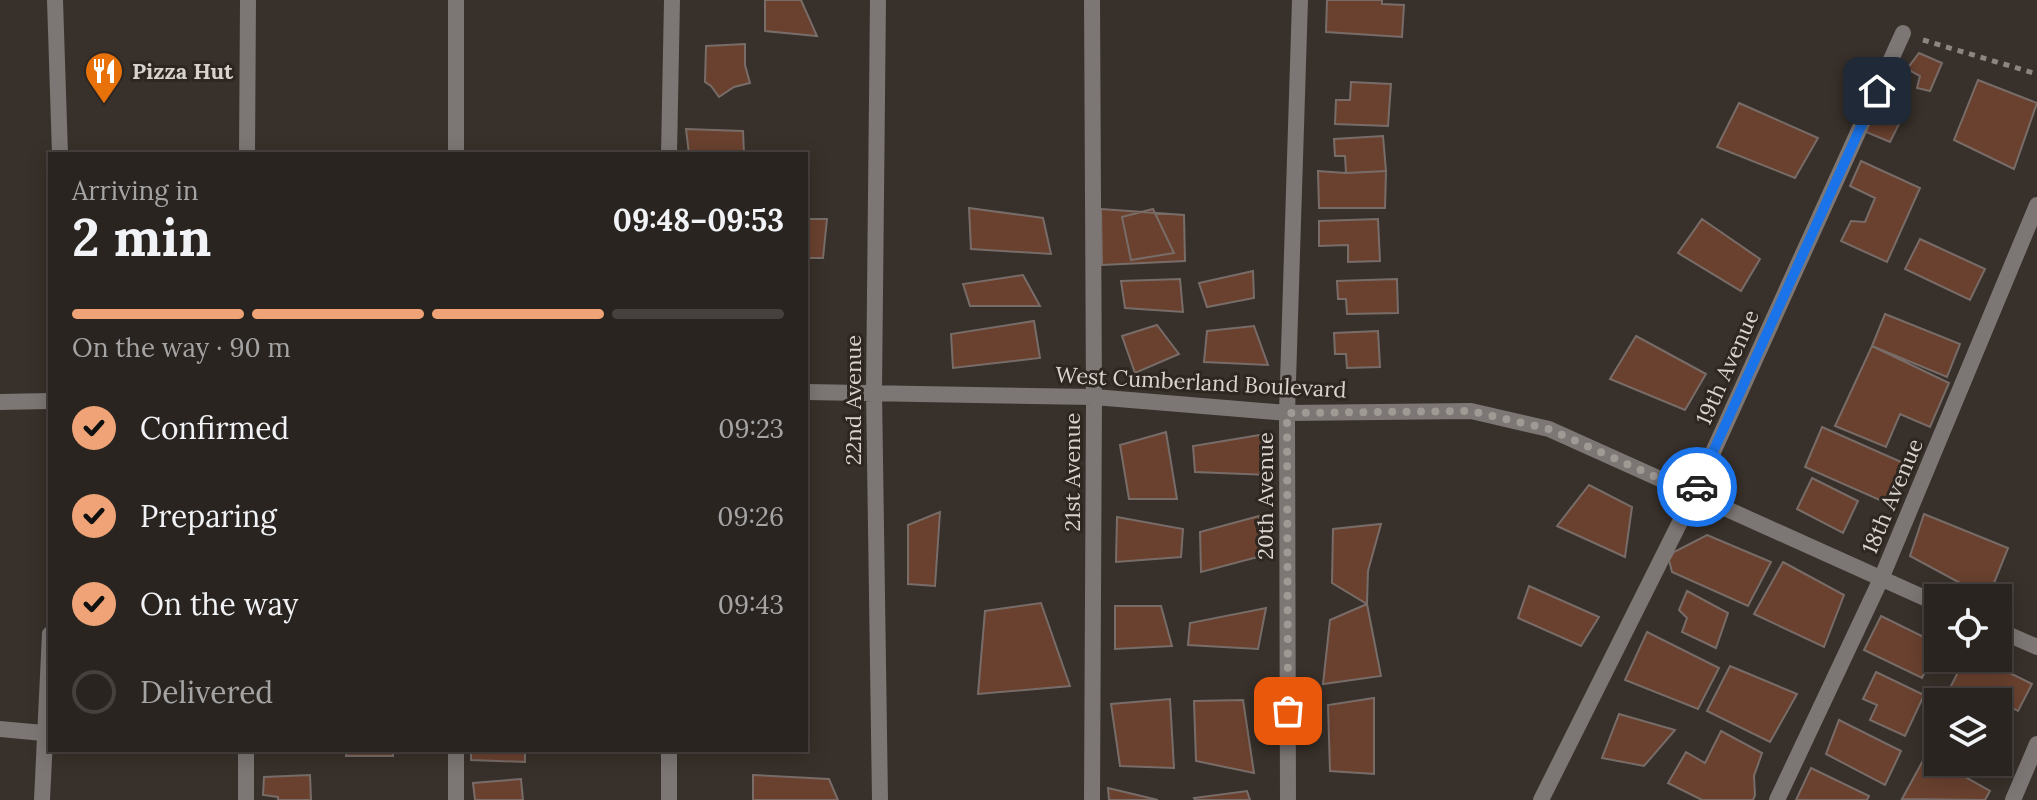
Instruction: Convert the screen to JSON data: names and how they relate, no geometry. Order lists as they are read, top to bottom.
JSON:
{
  "streets": {
    "street": [
      "19th Avenue",
      "West Cumberland Boulevard",
      "22nd Avenue",
      "21st Avenue",
      "20th Avenue",
      "18th Avenue"
    ]
  },
  "crossings": [
    ["19th Avenue", "West Cumberland Boulevard"],
    ["West Cumberland Boulevard", "22nd Avenue"],
    ["West Cumberland Boulevard", "21st Avenue"],
    ["West Cumberland Boulevard", "20th Avenue"],
    ["West Cumberland Boulevard", "18th Avenue"]
  ],
  "places": {
    "restaurant": ["Pizza Hut"]
  },
  "page": {
    "heading": ["2 min", "Arriving in", "09:48–09:53"],
    "bar": "On the way · 90 m",
    "list": [
      ["Confirmed", "09:23"],
      ["Preparing", "09:26"],
      ["On the way", "09:43"],
      "Delivered"
    ]
  }
}
